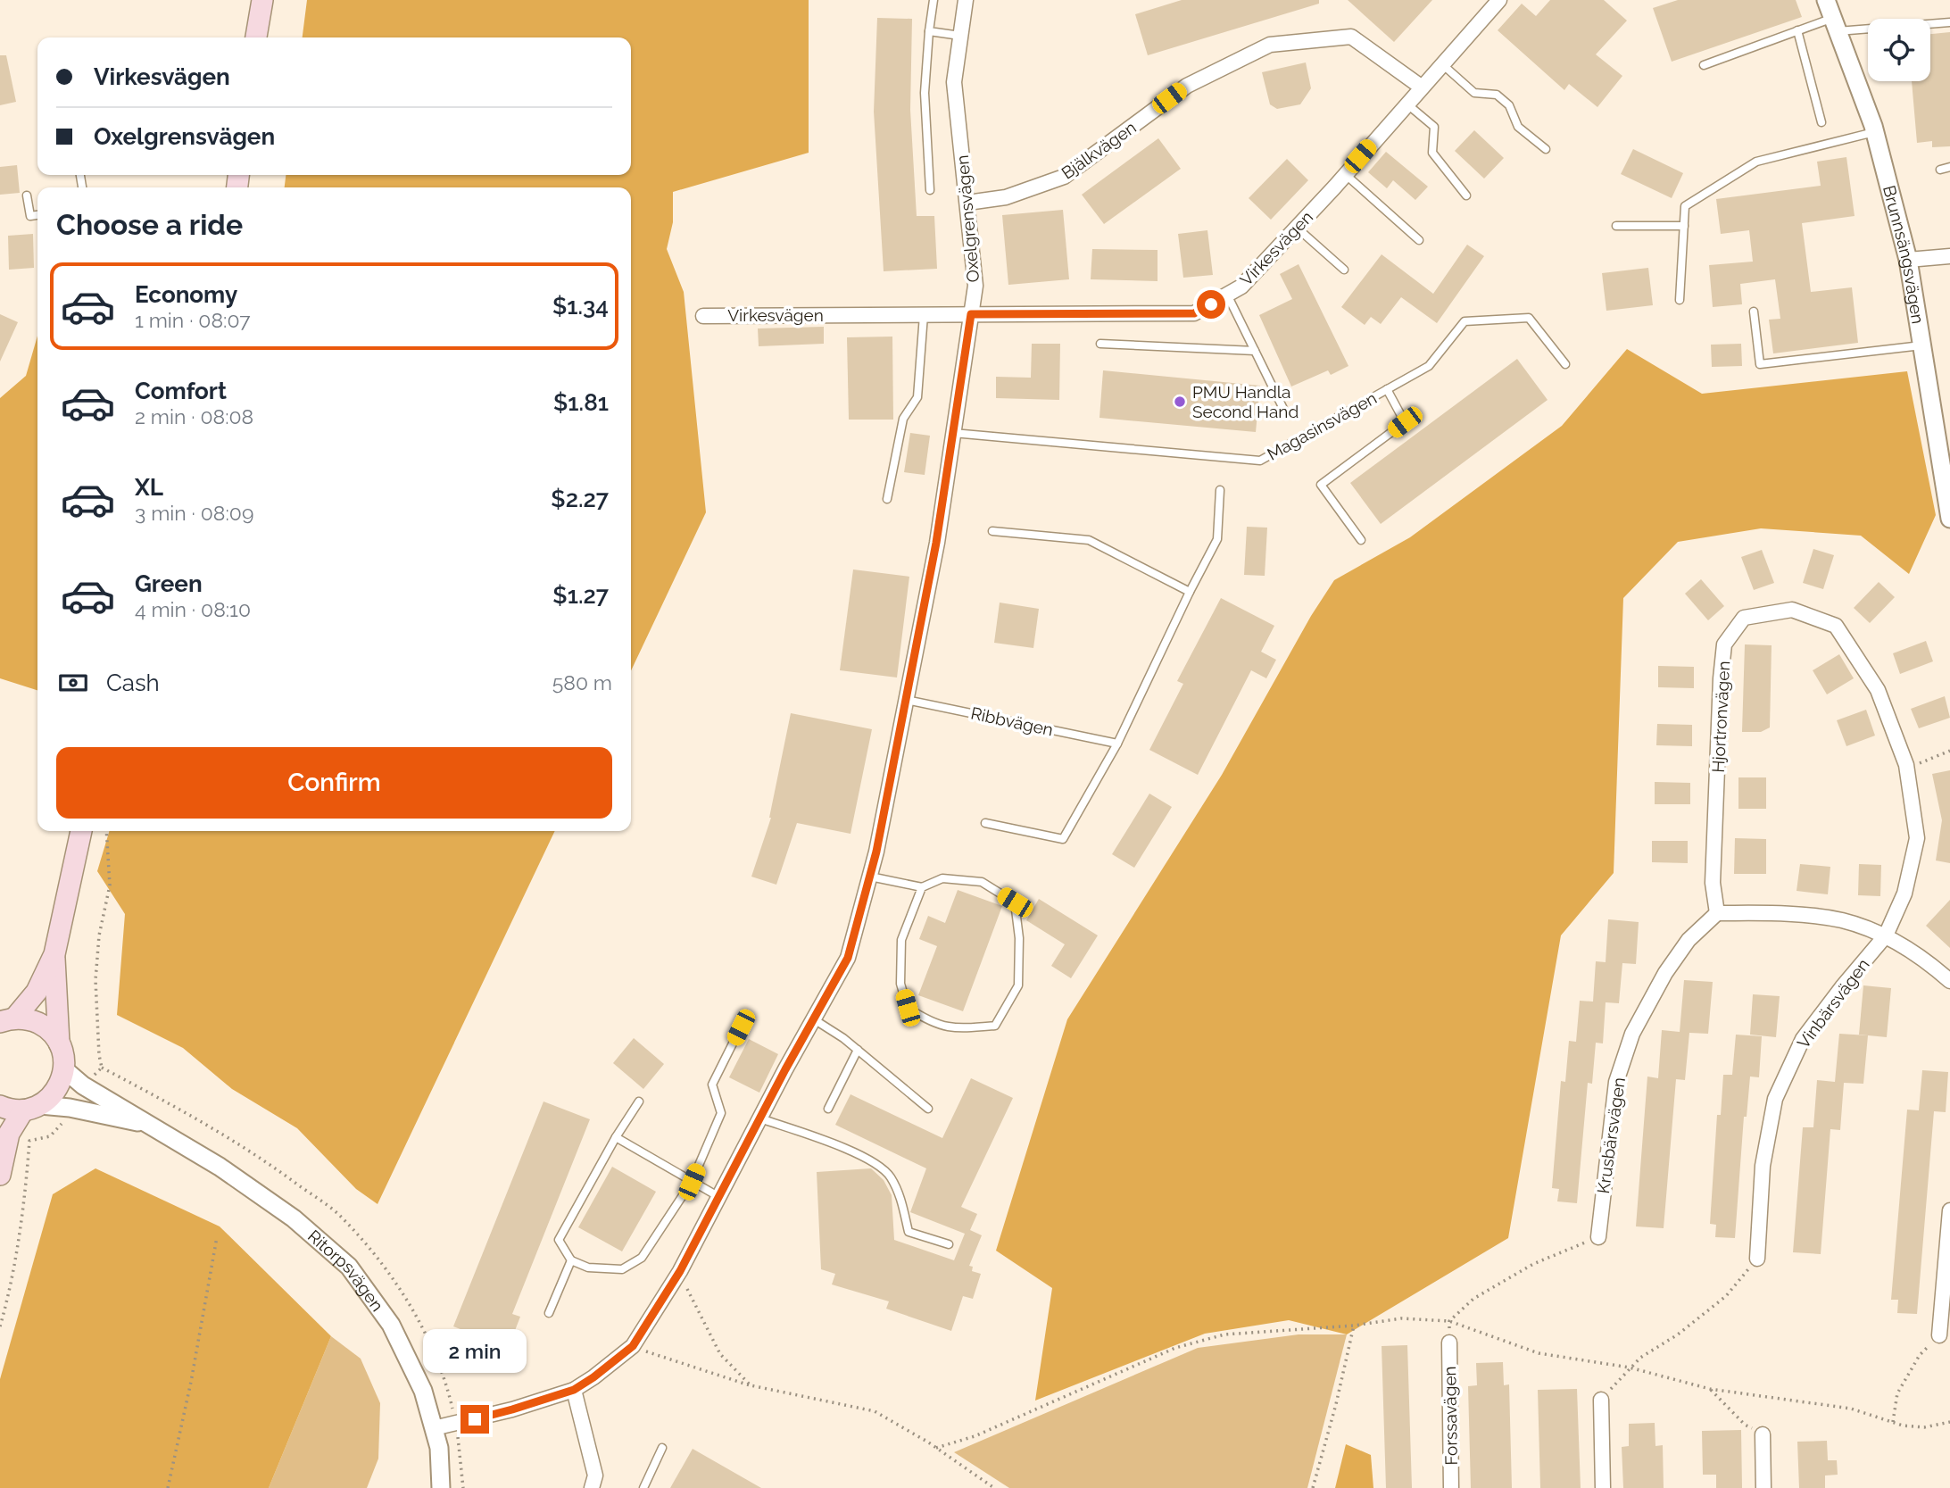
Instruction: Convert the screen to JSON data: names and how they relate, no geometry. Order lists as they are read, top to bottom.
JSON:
{
  "streets": {
    "street": [
      "Bjälkvägen",
      "Oxelgrensvägen",
      "Virkesvägen",
      "Brunnsängsvägen",
      "Hjortronvägen",
      "Vinbärsvägen",
      "Krusbärsvägen",
      "Ritorpsvägen",
      "Forssavägen"
    ],
    "lane": ["Magasinsvägen", "Ribbvägen"]
  },
  "crossings": [
    ["Bjälkvägen", "Oxelgrensvägen"],
    ["Bjälkvägen", "Virkesvägen"],
    ["Oxelgrensvägen", "Virkesvägen"],
    ["Oxelgrensvägen", "Magasinsvägen"],
    ["Oxelgrensvägen", "Ribbvägen"],
    ["Oxelgrensvägen", "Ritorpsvägen"],
    ["Hjortronvägen", "Vinbärsvägen"],
    ["Hjortronvägen", "Krusbärsvägen"]
  ],
  "places": ["PMU Handla Second Hand"],
  "page": {
    "banner": ["Virkesvägen", "Oxelgrensvägen"],
    "heading": "Choose a ride",
    "list": [
      {
        "name": "Economy",
        "note": "1 min · 08:07",
        "value": "$1.34"
      },
      {
        "name": "Comfort",
        "note": "2 min · 08:08",
        "value": "$1.81"
      },
      {
        "name": "XL",
        "note": "3 min · 08:09",
        "value": "$2.27"
      },
      {
        "name": "Green",
        "note": "4 min · 08:10",
        "value": "$1.27"
      }
    ],
    "pay": ["Cash", "580 m"],
    "buttons": "Confirm",
    "bubble": "2 min"
  }
}
